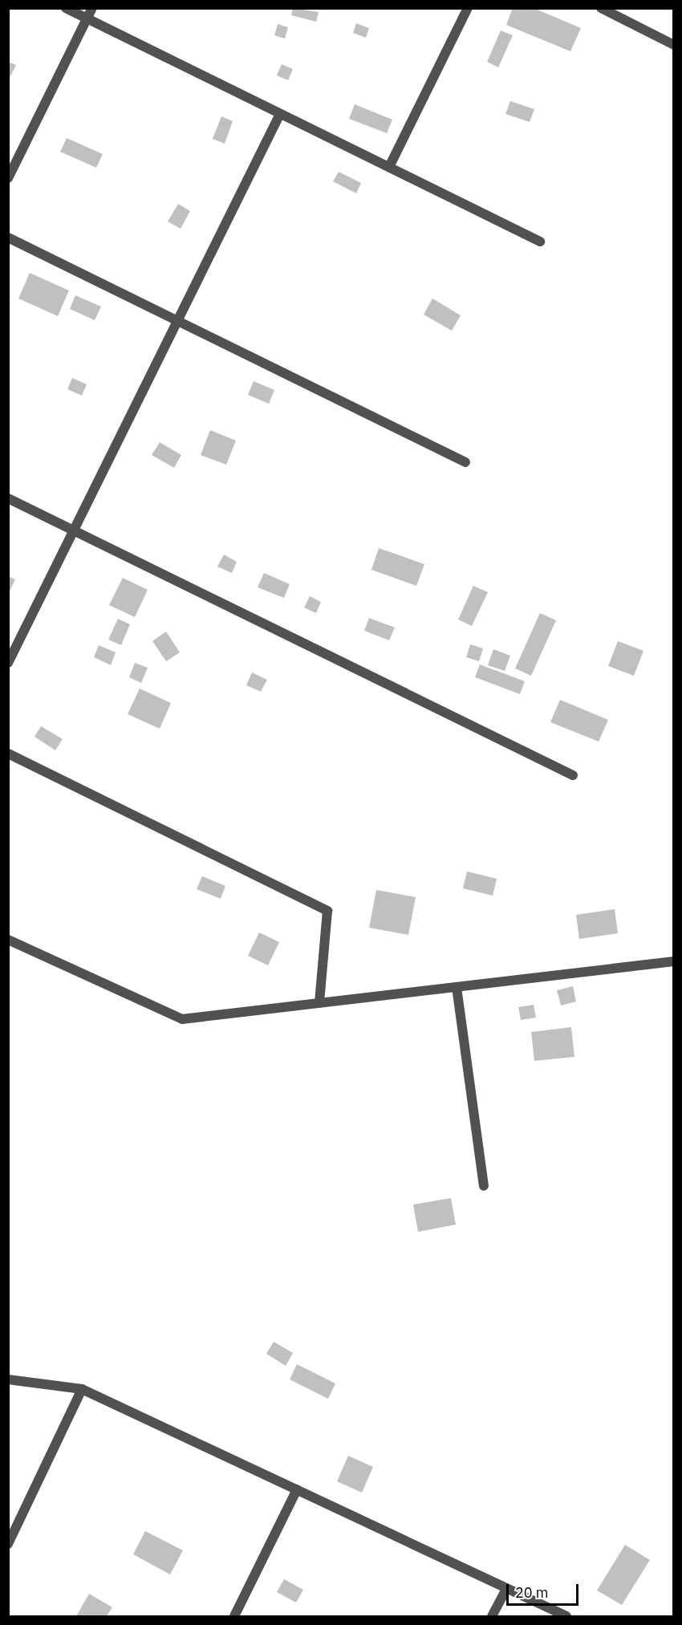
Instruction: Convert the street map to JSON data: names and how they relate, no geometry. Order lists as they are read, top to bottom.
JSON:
{
  "scale_bar": "20 m"
}
